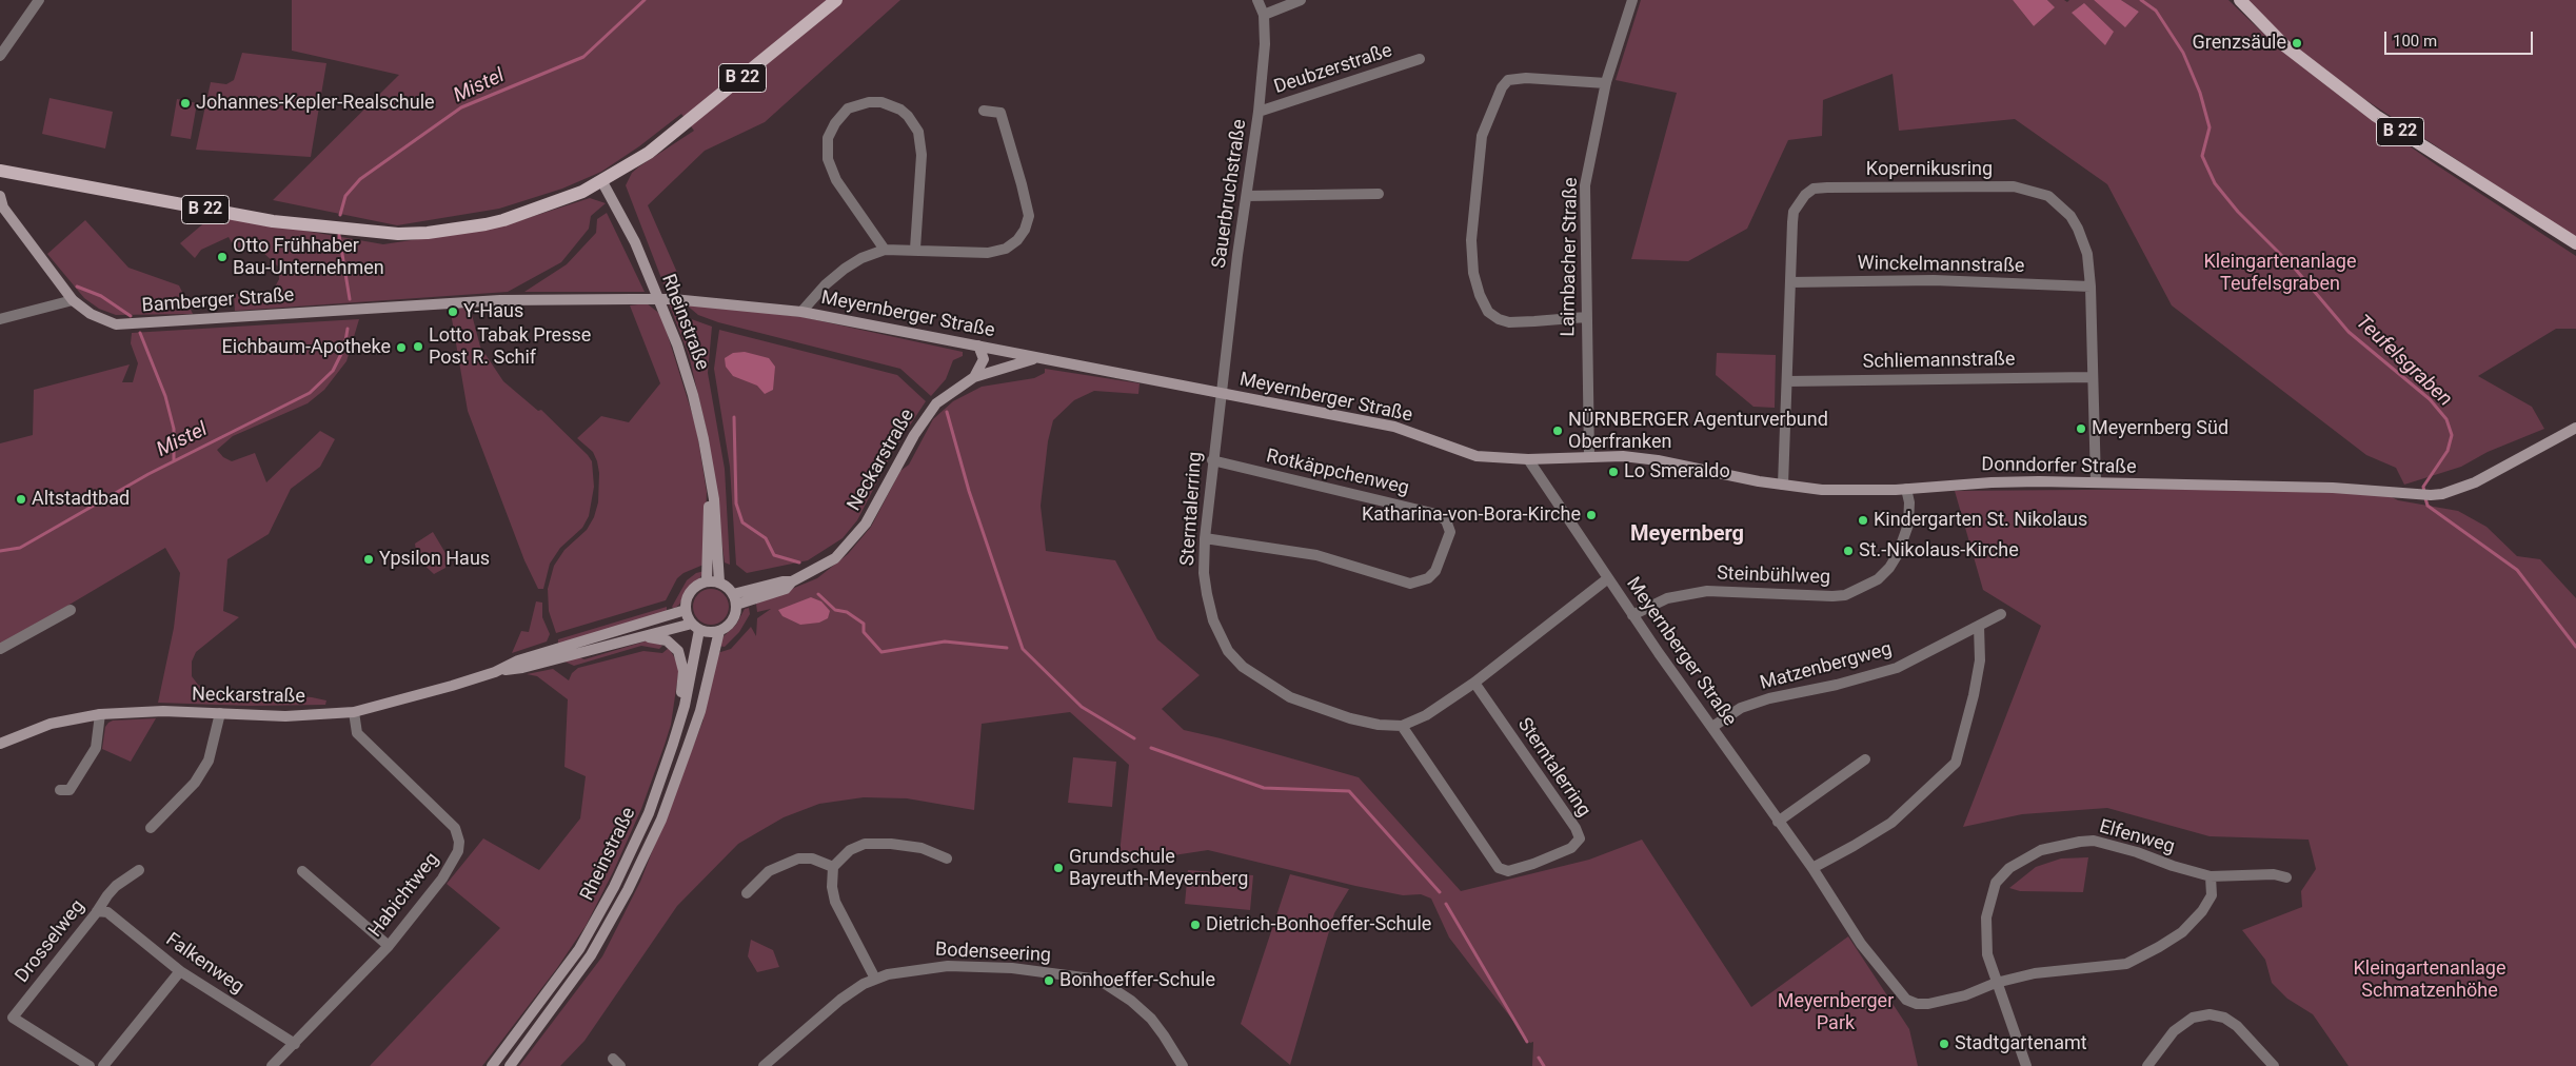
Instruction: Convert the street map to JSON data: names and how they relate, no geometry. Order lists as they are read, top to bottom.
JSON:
{
  "streets": {
    "main road": ["B 22"],
    "street": [
      "Deubzerstraße",
      "Kopernikusring",
      "Sauerbruchstraße",
      "Laimbacher Straße",
      "Winckelmannstraße",
      "Bamberger Straße",
      "Meyernberger Straße",
      "Rheinstraße",
      "Schliemannstraße",
      "Neckarstraße",
      "Donndorfer Straße",
      "Rotkäppchenweg",
      "Sterntalerring",
      "Steinbühlweg",
      "Matzenbergweg",
      "Elfenweg",
      "Habichtweg",
      "Drosselweg",
      "Bodenseering",
      "Falkenweg"
    ]
  },
  "crossings": [
    ["Deubzerstraße", "Sauerbruchstraße"],
    ["B 22", "Rheinstraße"],
    ["Kopernikusring", "Winckelmannstraße"],
    ["Kopernikusring", "Schliemannstraße"],
    ["Kopernikusring", "Donndorfer Straße"],
    ["Sauerbruchstraße", "Meyernberger Straße"],
    ["Sauerbruchstraße", "Sterntalerring"],
    ["Laimbacher Straße", "Donndorfer Straße"],
    ["Bamberger Straße", "Meyernberger Straße"],
    ["Meyernberger Straße", "Neckarstraße"],
    ["Meyernberger Straße", "Donndorfer Straße"],
    ["Meyernberger Straße", "Sterntalerring"],
    ["Meyernberger Straße", "Steinbühlweg"],
    ["Meyernberger Straße", "Matzenbergweg"],
    ["Meyernberger Straße", "Elfenweg"],
    ["Rheinstraße", "Neckarstraße"],
    ["Neckarstraße", "Habichtweg"],
    ["Donndorfer Straße", "Steinbühlweg"],
    ["Rotkäppchenweg", "Sterntalerring"],
    ["Habichtweg", "Falkenweg"],
    ["Drosselweg", "Falkenweg"]
  ],
  "districts": ["Meyernberg"],
  "water": ["Mistel", "Teufelsgraben"],
  "parks": ["Kleingartenanlage Teufelsgraben", "Kleingartenanlage Schmatzenhöhe", "Meyernberger Park"],
  "places": [
    "Grenzsäule",
    "Johannes-Kepler-Realschule",
    "Otto Frühhaber Bau-Unternehmen",
    "Y-Haus",
    "Lotto Tabak Presse Post R. Schif",
    "Eichbaum-Apotheke",
    "Meyernberg Süd",
    "NÜRNBERGER Agenturverbund Oberfranken",
    "Lo Smeraldo",
    "Altstadtbad",
    "Katharina-von-Bora-Kirche",
    "Kindergarten St. Nikolaus",
    "St.-Nikolaus-Kirche",
    "Ypsilon Haus",
    "Grundschule Bayreuth-Meyernberg",
    "Dietrich-Bonhoeffer-Schule",
    "Bonhoeffer-Schule",
    "Stadtgartenamt"
  ],
  "scale_bar": "100 m"
}
